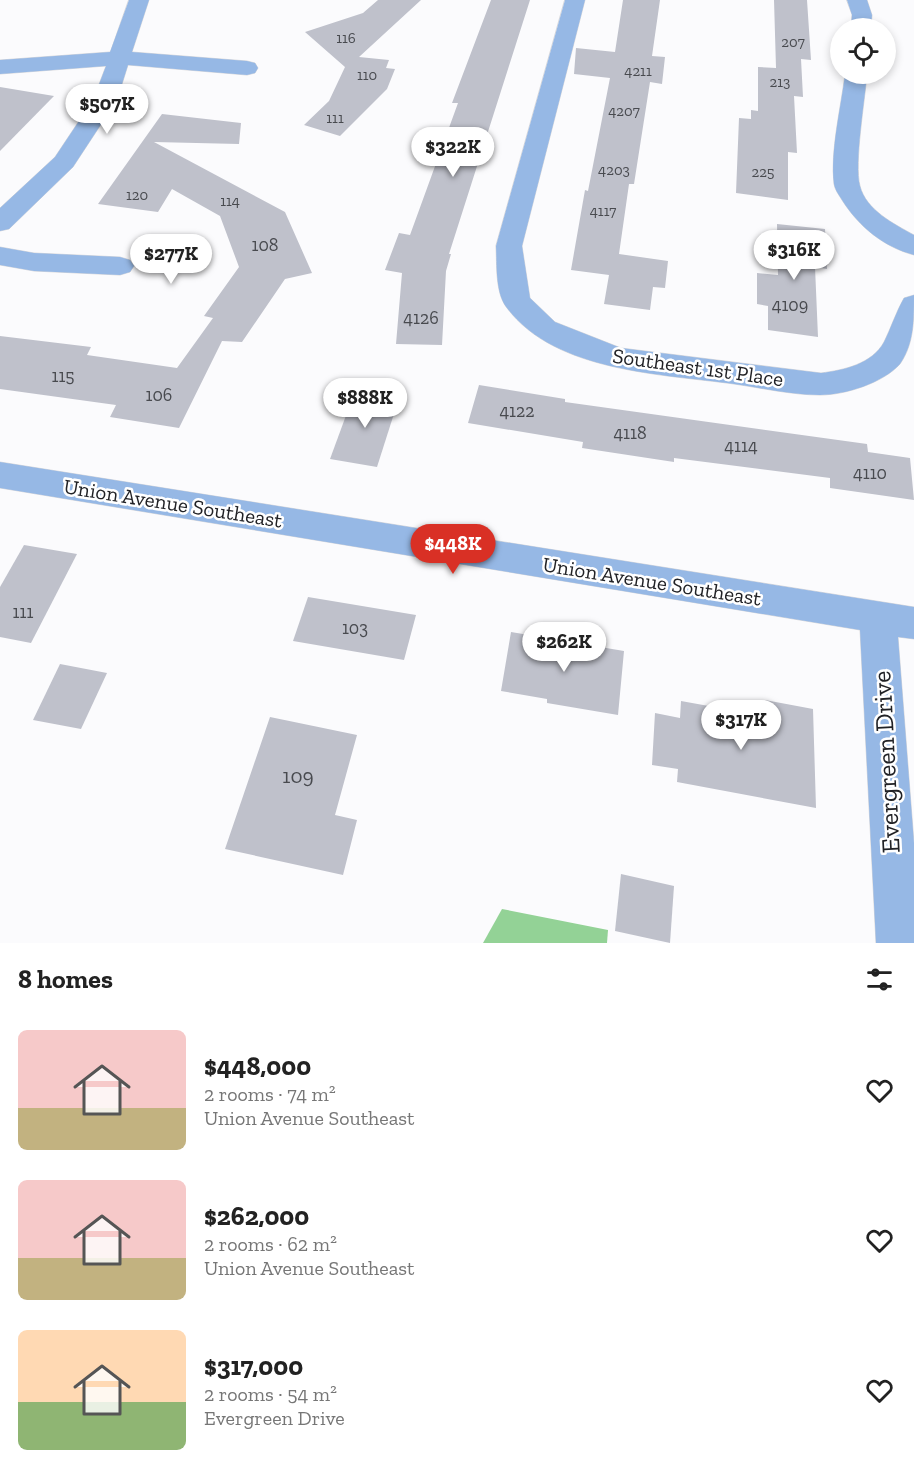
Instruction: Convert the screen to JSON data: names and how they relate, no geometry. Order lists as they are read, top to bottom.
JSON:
{
  "streets": {
    "street": ["Southeast 1st Place", "Union Avenue Southeast", "Evergreen Drive"]
  },
  "crossings": [
    ["Union Avenue Southeast", "Evergreen Drive"]
  ],
  "house_numbers": [
    "116",
    "207",
    "4211",
    "110",
    "213",
    "4207",
    "111",
    "4203",
    "225",
    "120",
    "114",
    "4117",
    "108",
    "4109",
    "4126",
    "115",
    "106",
    "4122",
    "4118",
    "4114",
    "4110",
    "111",
    "103",
    "109"
  ],
  "page": {
    "price": [
      "$507K",
      "$322K",
      "$316K",
      "$277K",
      "$888K",
      "$448K",
      "$262K",
      "$317K"
    ],
    "heading": "8 homes",
    "list": [
      {
        "name": "$448,000",
        "note": "2 rooms · 74 m² · Union Avenue Southeast"
      },
      {
        "name": "$262,000",
        "note": "2 rooms · 62 m² · Union Avenue Southeast"
      },
      {
        "name": "$317,000",
        "note": "2 rooms · 54 m² · Evergreen Drive"
      }
    ]
  }
}
